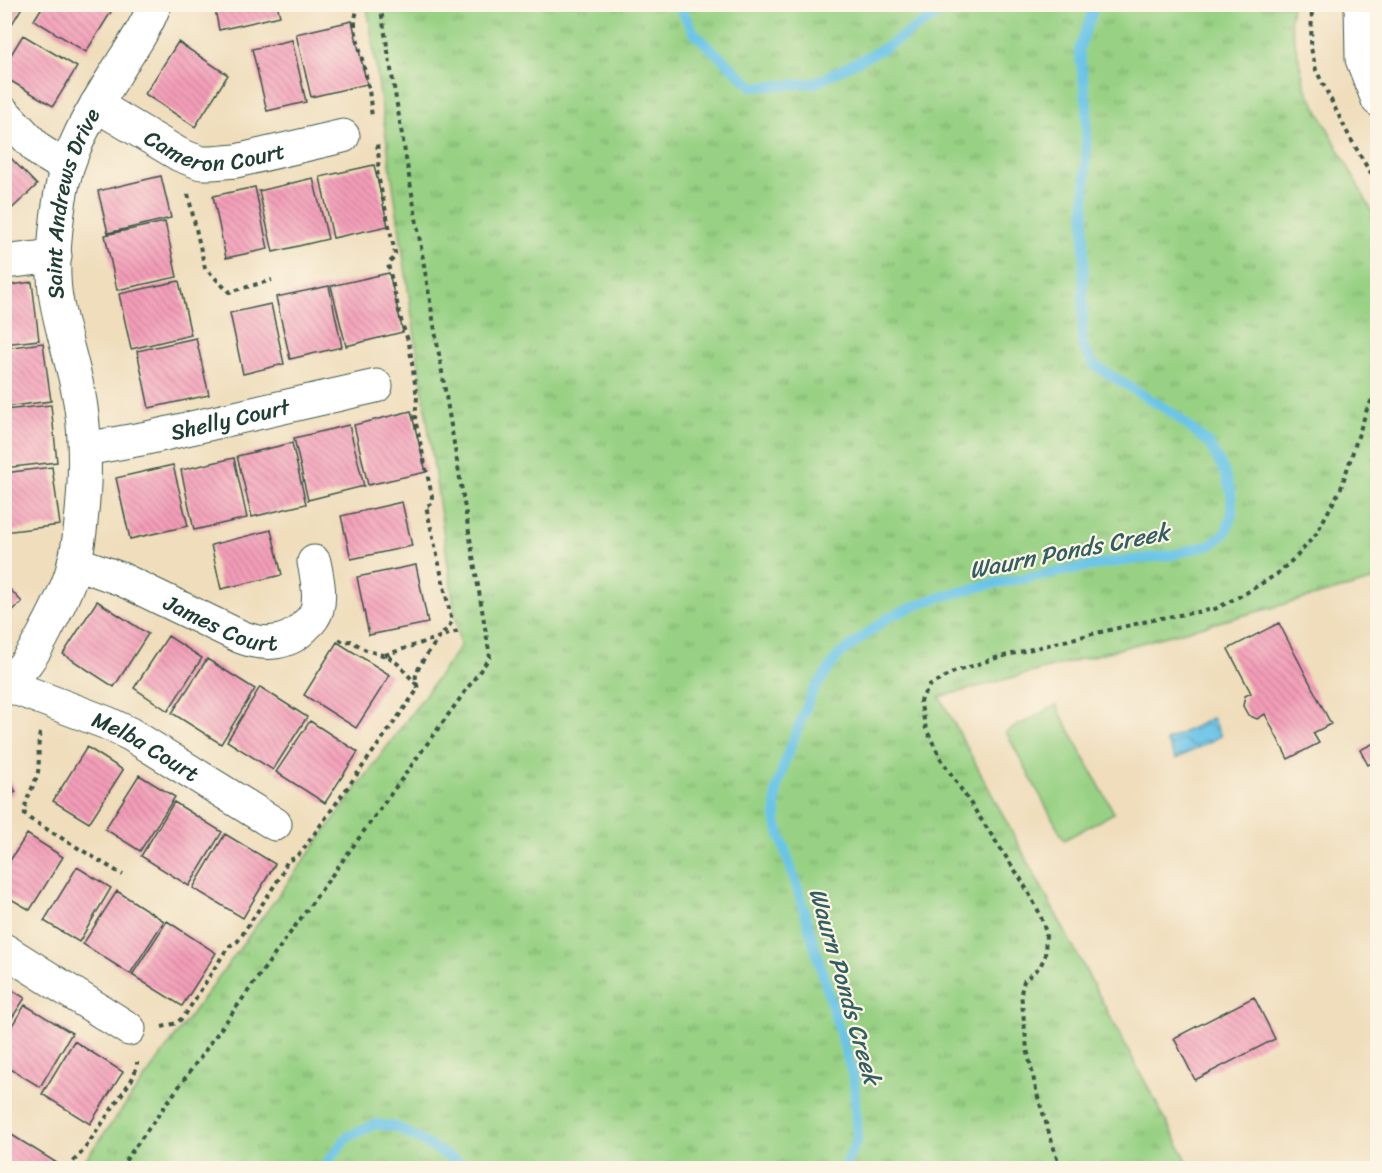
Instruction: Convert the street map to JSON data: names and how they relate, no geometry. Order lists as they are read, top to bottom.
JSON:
{
  "streets": {
    "street": [
      "Cameron Court",
      "Saint Andrews Drive",
      "Shelly Court",
      "James Court",
      "Melba Court"
    ]
  },
  "crossings": [
    ["Cameron Court", "Saint Andrews Drive"],
    ["Saint Andrews Drive", "Shelly Court"],
    ["Saint Andrews Drive", "James Court"],
    ["Saint Andrews Drive", "Melba Court"]
  ],
  "water": ["Waurn Ponds Creek"]
}
